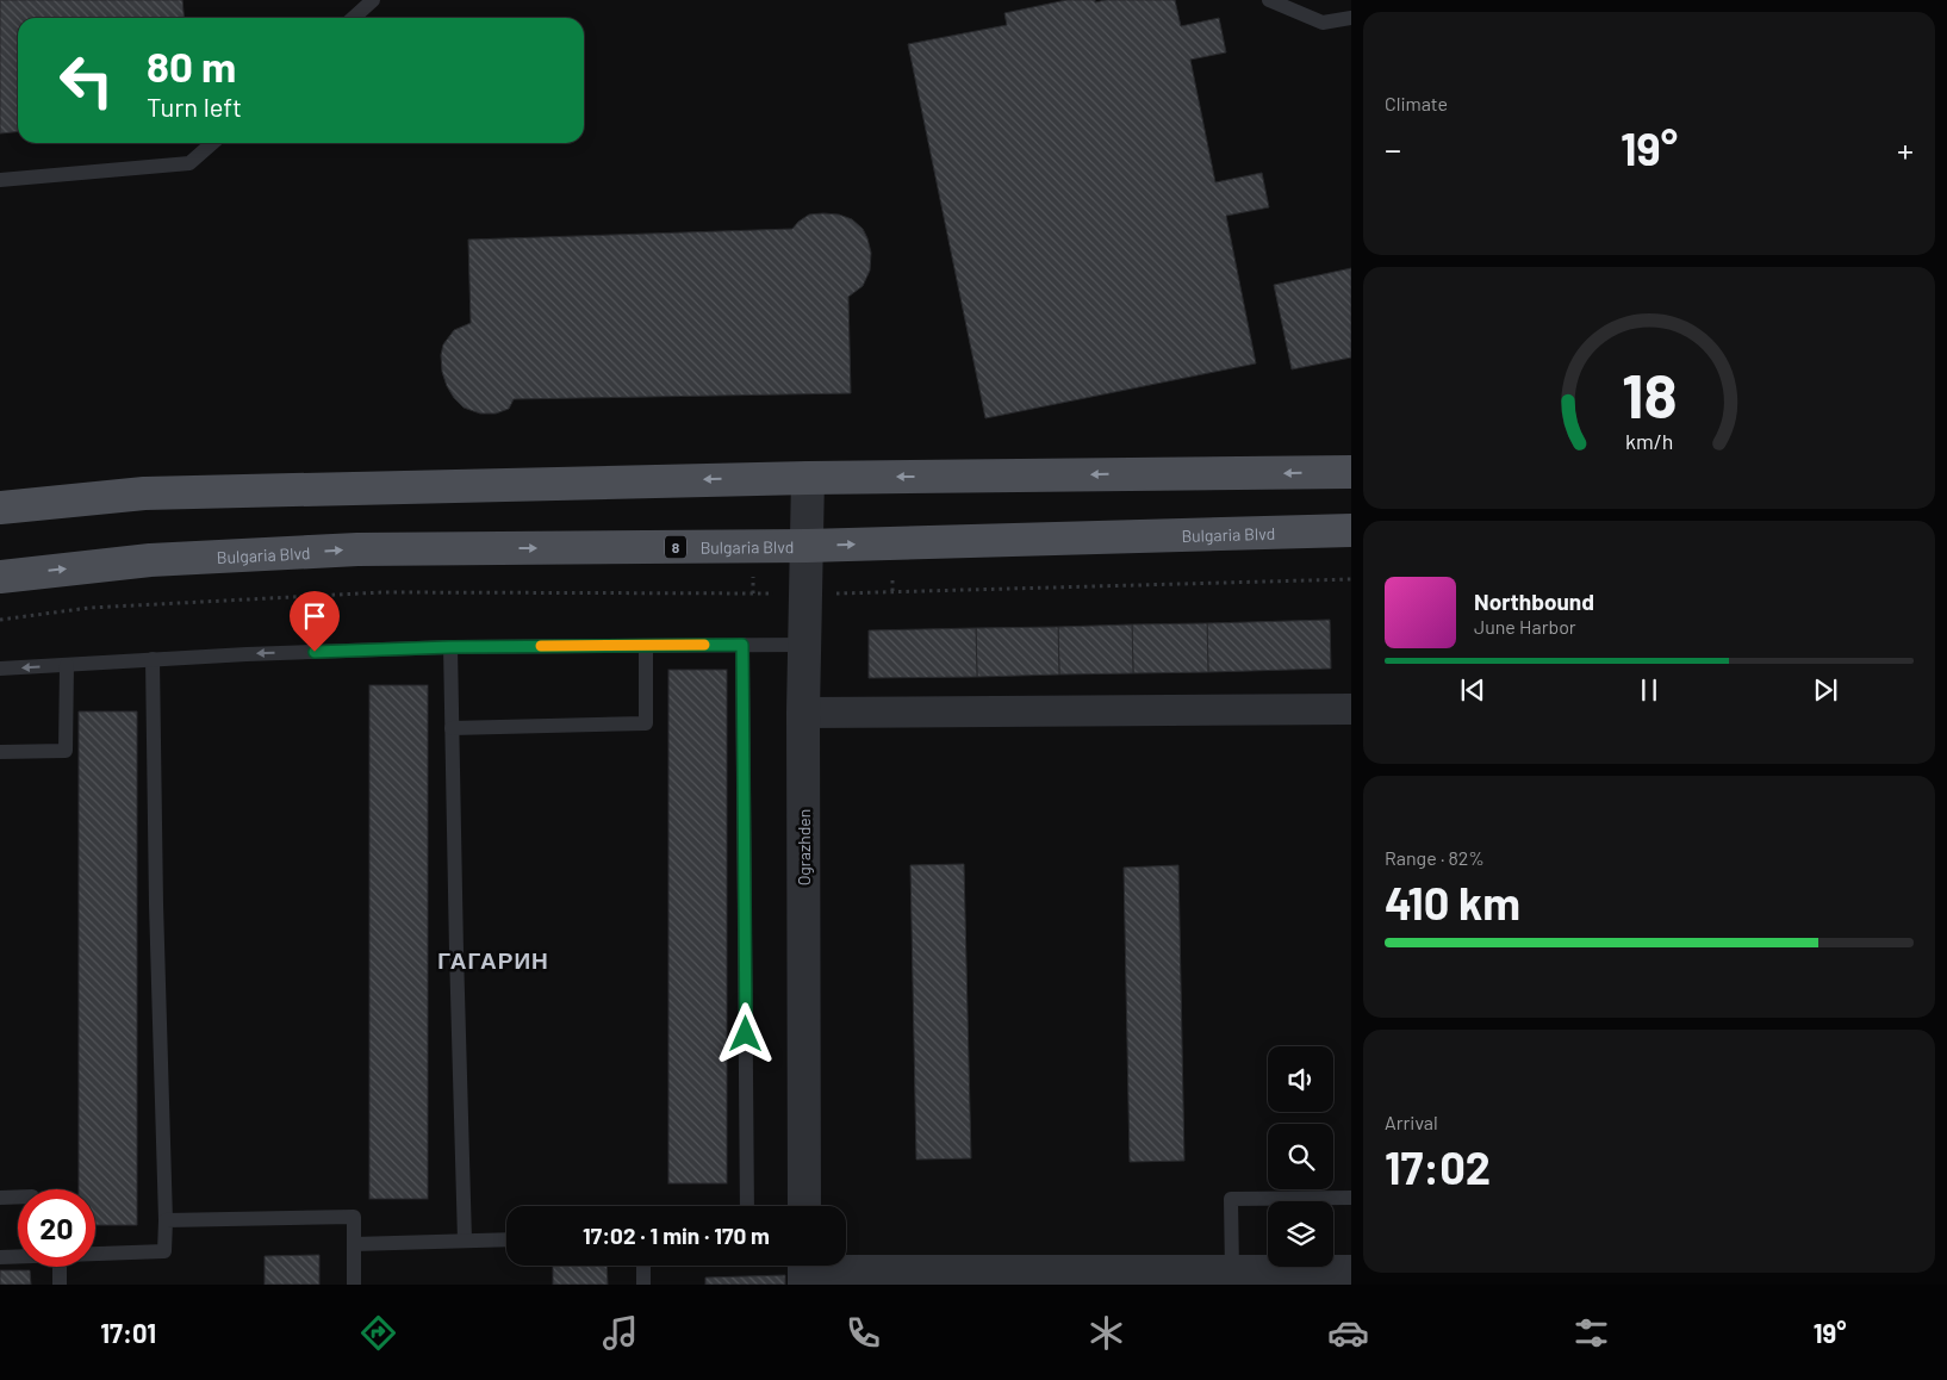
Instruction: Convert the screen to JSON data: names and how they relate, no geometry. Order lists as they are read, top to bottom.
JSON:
{
  "streets": {
    "main road": ["Bulgaria Blvd", "8"],
    "street": ["Ograzhden"]
  },
  "crossings": [
    ["Bulgaria Blvd", "Ograzhden"]
  ],
  "districts": ["ГАГАРИН"],
  "page": {
    "tile": [
      "Climate",
      ["Range · 82%", "410 km"],
      ["Arrival", "17:02"]
    ],
    "turn": ["80 m", "Turn left"],
    "heat": ["−", "19°", "+"],
    "song": ["Northbound", "June Harbor"],
    "limit": "20",
    "trip": "17:02 · 1 min · 170 m",
    "tabs": ["17:01", "19°"],
    "gauge": ["18", "km/h"]
  }
}
